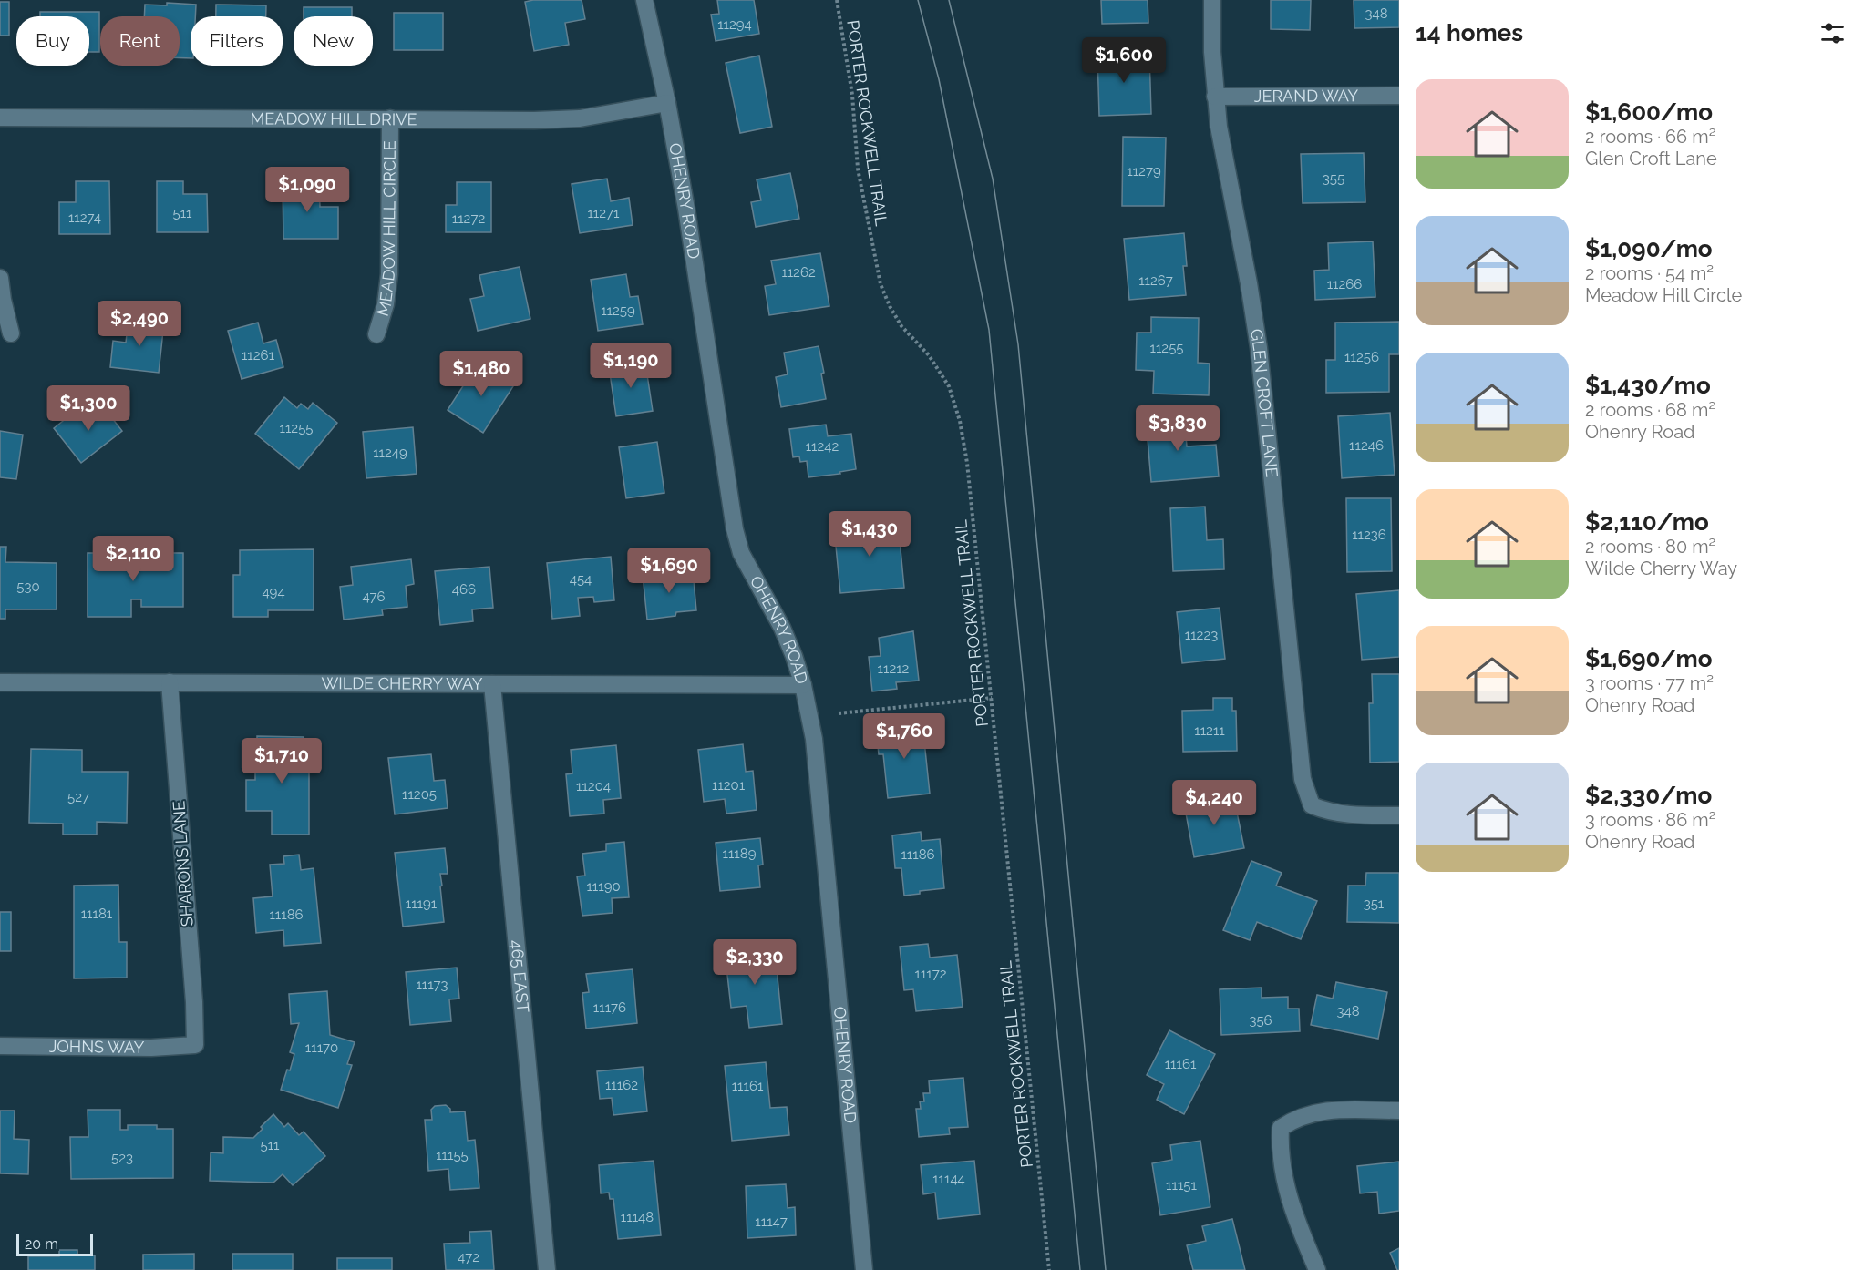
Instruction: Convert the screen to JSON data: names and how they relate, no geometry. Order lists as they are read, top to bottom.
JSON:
{
  "streets": {
    "street": [
      "JERAND WAY",
      "MEADOW HILL DRIVE",
      "OHENRY ROAD",
      "MEADOW HILL CIRCLE",
      "GLEN CROFT LANE",
      "WILDE CHERRY WAY",
      "SHARONS LANE",
      "465 EAST",
      "JOHNS WAY"
    ],
    "path": ["PORTER ROCKWELL TRAIL"]
  },
  "crossings": [
    ["JERAND WAY", "GLEN CROFT LANE"],
    ["MEADOW HILL DRIVE", "OHENRY ROAD"],
    ["MEADOW HILL DRIVE", "MEADOW HILL CIRCLE"],
    ["OHENRY ROAD", "WILDE CHERRY WAY"],
    ["WILDE CHERRY WAY", "SHARONS LANE"],
    ["WILDE CHERRY WAY", "465 EAST"],
    ["SHARONS LANE", "JOHNS WAY"]
  ],
  "house_numbers": [
    "348",
    "11294",
    "11279",
    "355",
    "511",
    "11271",
    "11274",
    "11272",
    "11262",
    "11267",
    "11266",
    "11259",
    "11255",
    "11261",
    "11256",
    "11255",
    "11246",
    "11242",
    "11249",
    "11236",
    "454",
    "530",
    "466",
    "494",
    "476",
    "11223",
    "11212",
    "11211",
    "11201",
    "11204",
    "11205",
    "527",
    "11189",
    "11186",
    "11190",
    "11191",
    "351",
    "11181",
    "11186",
    "11172",
    "11173",
    "11176",
    "348",
    "356",
    "11170",
    "11161",
    "11162",
    "11161",
    "511",
    "11155",
    "523",
    "11144",
    "11151",
    "11148",
    "11147",
    "472"
  ],
  "scale_bar": "20 m",
  "page": {
    "heading": "14 homes",
    "chip": [
      "Buy",
      "Rent",
      "Filters",
      "New"
    ],
    "price": [
      "$1,600",
      "$1,090",
      "$2,490",
      "$1,190",
      "$1,480",
      "$1,300",
      "$3,830",
      "$1,430",
      "$2,110",
      "$1,690",
      "$1,760",
      "$1,710",
      "$4,240",
      "$2,330"
    ],
    "list": [
      {
        "name": "$1,600/mo",
        "note": "2 rooms · 66 m² · Glen Croft Lane"
      },
      {
        "name": "$1,090/mo",
        "note": "2 rooms · 54 m² · Meadow Hill Circle"
      },
      {
        "name": "$1,430/mo",
        "note": "2 rooms · 68 m² · Ohenry Road"
      },
      {
        "name": "$2,110/mo",
        "note": "2 rooms · 80 m² · Wilde Cherry Way"
      },
      {
        "name": "$1,690/mo",
        "note": "3 rooms · 77 m² · Ohenry Road"
      },
      {
        "name": "$2,330/mo",
        "note": "3 rooms · 86 m² · Ohenry Road"
      }
    ],
    "scale": "20 m"
  }
}
